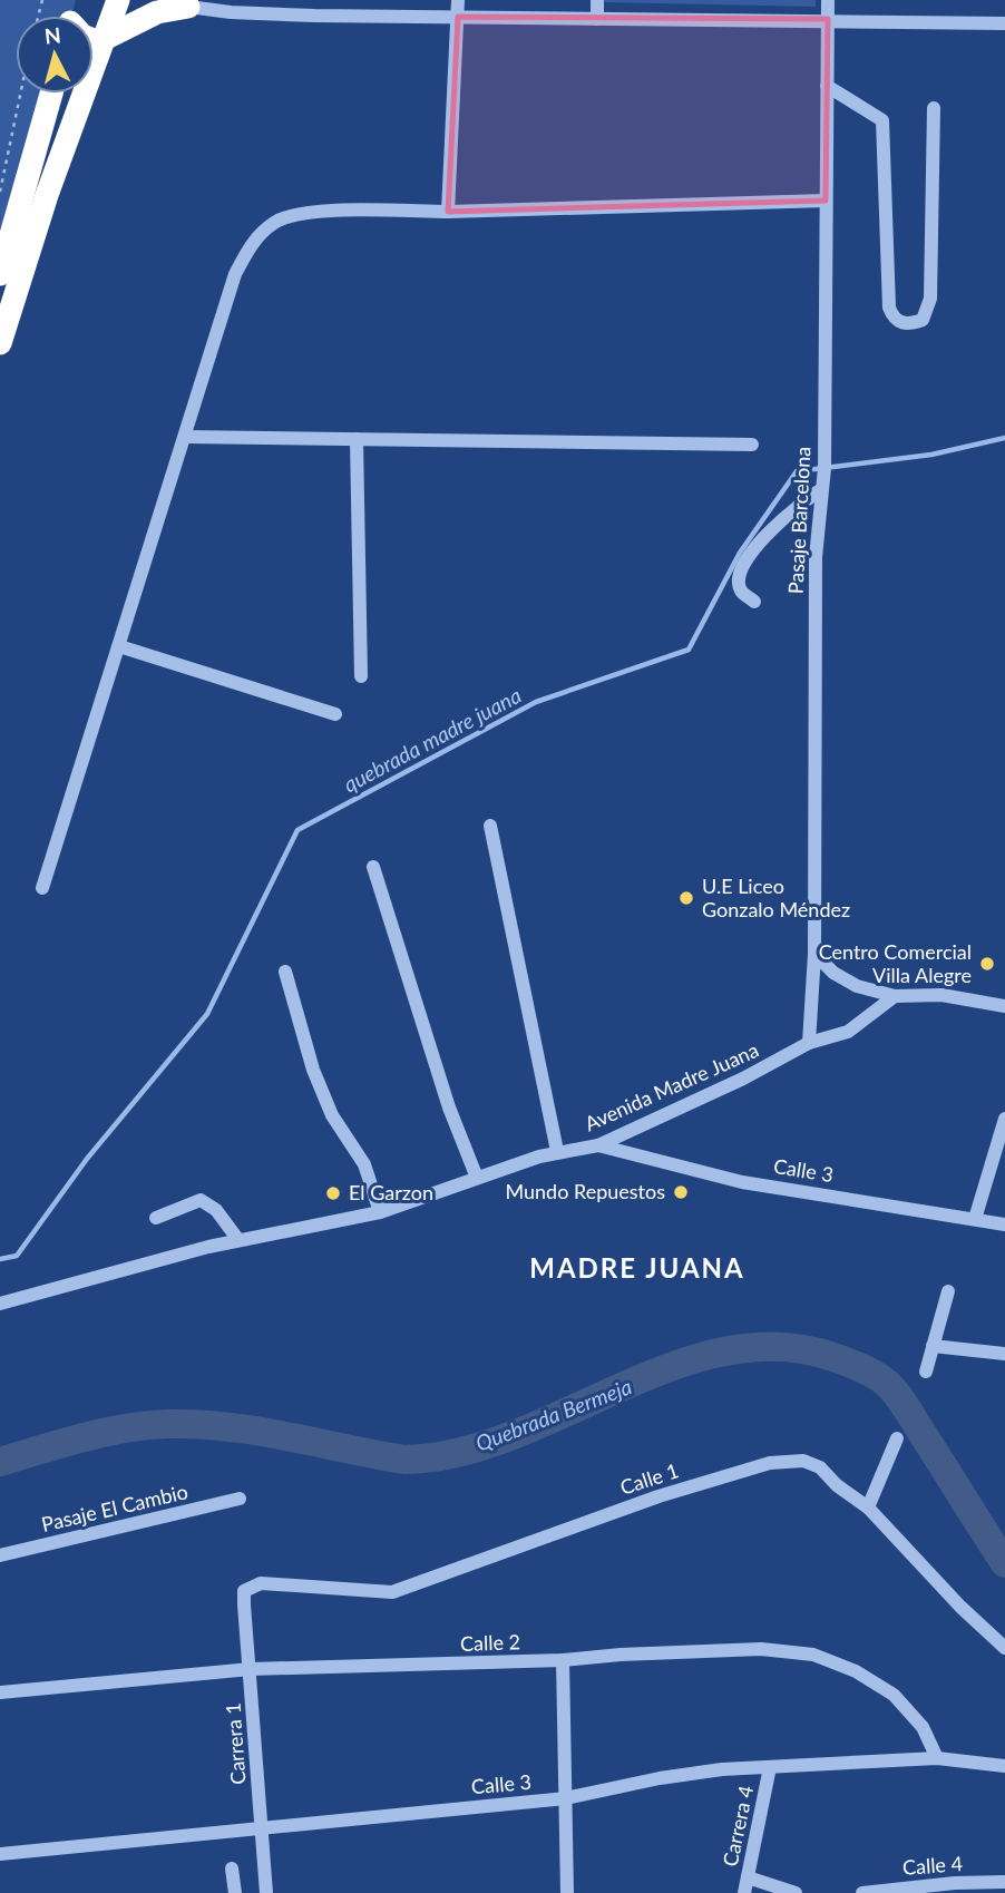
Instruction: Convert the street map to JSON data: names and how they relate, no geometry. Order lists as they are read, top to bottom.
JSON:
{
  "streets": {
    "street": [
      "Pasaje Barcelona",
      "Avenida Madre Juana",
      "Calle 3",
      "Calle 1",
      "Pasaje El Cambio",
      "Calle 2",
      "Carrera 1",
      "Carrera 4",
      "Calle 4"
    ]
  },
  "crossings": [
    ["Pasaje Barcelona", "Avenida Madre Juana"],
    ["Avenida Madre Juana", "Calle 3"],
    ["Calle 3", "Calle 2"],
    ["Calle 3", "Carrera 1"],
    ["Calle 3", "Carrera 4"],
    ["Calle 1", "Carrera 1"],
    ["Calle 2", "Carrera 1"]
  ],
  "districts": ["MADRE JUANA"],
  "water": ["quebrada madre juana", "Quebrada Bermeja"],
  "places": [
    "U.E Liceo Gonzalo Méndez",
    "Centro Comercial Villa Alegre",
    "Mundo Repuestos",
    "El Garzon"
  ],
  "north": "top"
}
